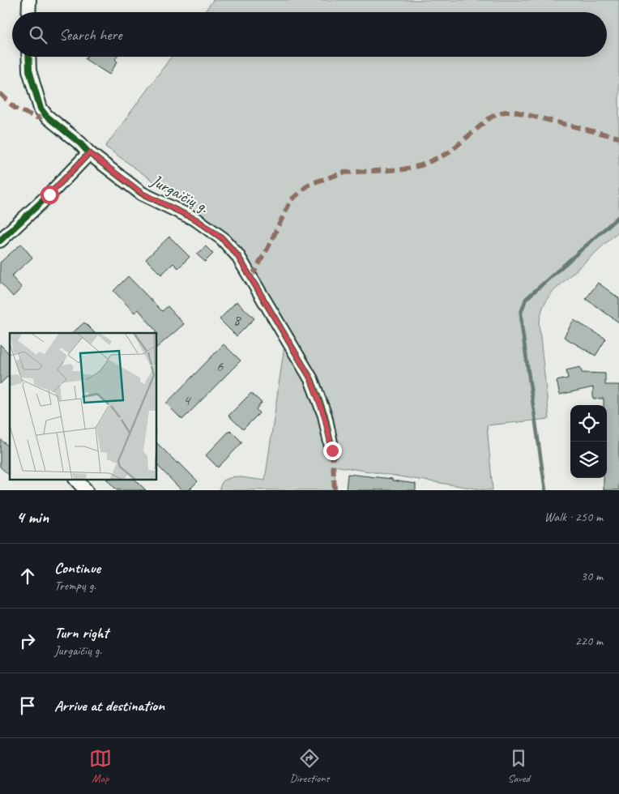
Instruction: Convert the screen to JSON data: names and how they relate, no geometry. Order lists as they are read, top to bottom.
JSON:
{
  "streets": {
    "street": ["Jurgaičių g."]
  },
  "house_numbers": ["8", "6", "4"],
  "page": {
    "search": "Search here",
    "heading": ["4 min", "Walk · 250 m"],
    "list": [
      ["Continue", "Trempų g.", "30 m"],
      ["Turn right", "Jurgaičių g.", "220 m"],
      "Arrive at destination"
    ],
    "nav": ["Map", "Directions", "Saved"]
  }
}
